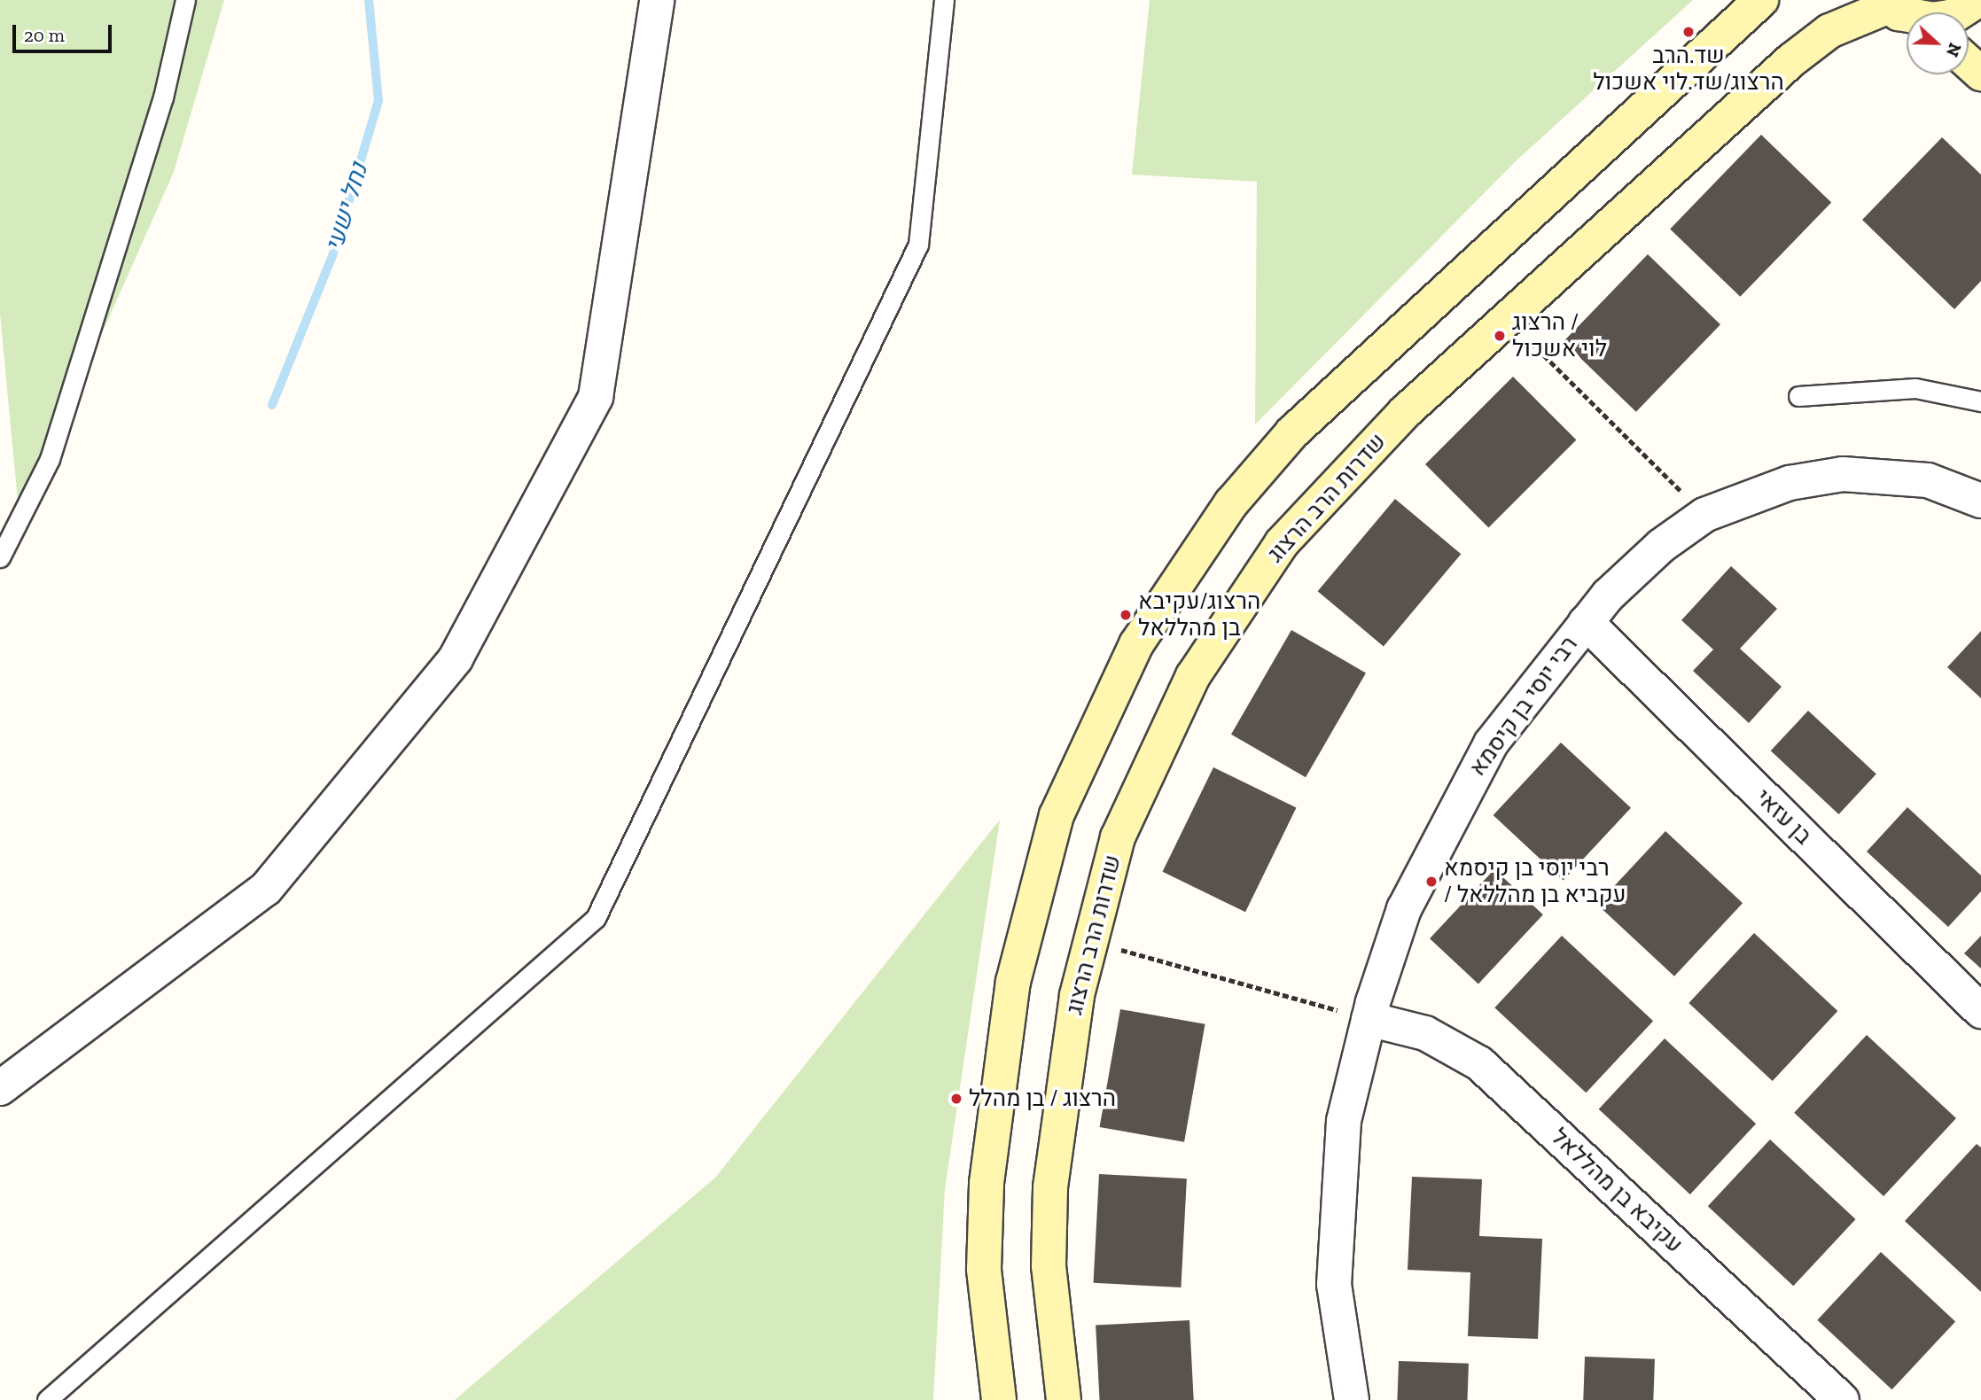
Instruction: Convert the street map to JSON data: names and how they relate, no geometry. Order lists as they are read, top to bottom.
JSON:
{
  "streets": {
    "main road": ["שדרות הרב הרצוג"],
    "street": ["רבי יוסי בן קיסמא", "בן עזאי", "עקיבא בן מהללאל"]
  },
  "crossings": [
    ["רבי יוסי בן קיסמא", "בן עזאי"],
    ["רבי יוסי בן קיסמא", "עקיבא בן מהללאל"]
  ],
  "water": ["נחל ישעי"],
  "places": [
    "שד.הרב הרצוג/שד.לוי אשכול",
    "הרצוג / לוי אשכול",
    "הרצוג/עקיבא בן מהללאל",
    "רבי יוסי בן קיסמא / עקביא בן מהללאל",
    "הרצוג / בן מהלל"
  ],
  "scale_bar": "20 m",
  "north": "right"
}
